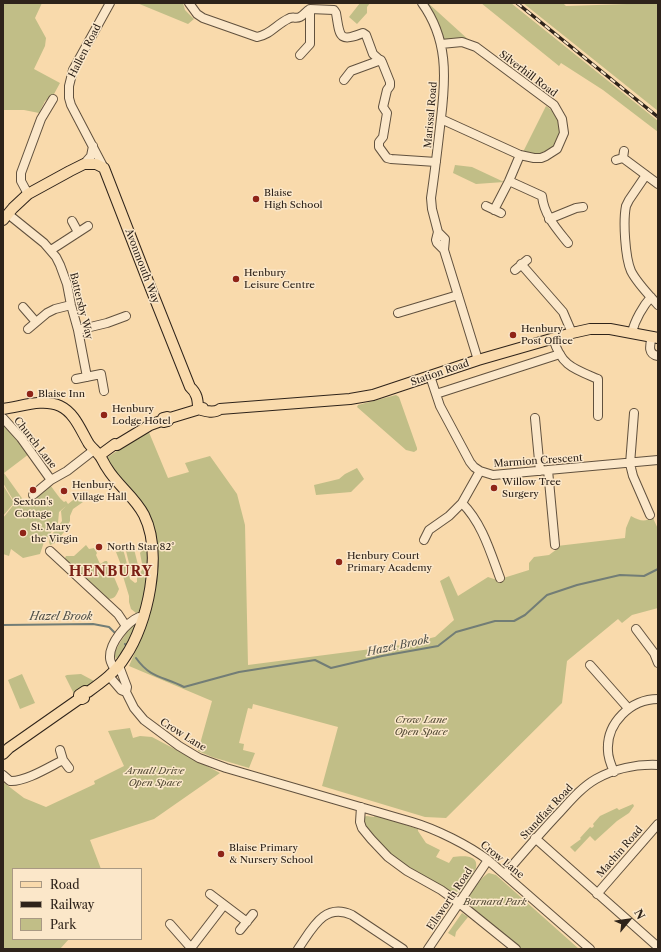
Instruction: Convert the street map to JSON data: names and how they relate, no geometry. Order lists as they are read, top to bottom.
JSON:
{
  "streets": {
    "main road": ["Avonmouth Way", "Station Road"],
    "street": [
      "Hallen Road",
      "Silverhill Road",
      "Marissal Road",
      "Battersby Way",
      "Church Lane",
      "Marmion Crescent",
      "Crow Lane",
      "Standfast Road",
      "Machin Road",
      "Ellsworth Road"
    ]
  },
  "crossings": [
    ["Hallen Road", "Avonmouth Way"],
    ["Silverhill Road", "Marissal Road"],
    ["Marissal Road", "Station Road"],
    ["Avonmouth Way", "Station Road"],
    ["Station Road", "Marmion Crescent"],
    ["Crow Lane", "Standfast Road"],
    ["Crow Lane", "Ellsworth Road"],
    ["Standfast Road", "Machin Road"]
  ],
  "districts": ["HENBURY"],
  "water": ["Hazel Brook"],
  "parks": ["Crow Lane Open Space", "Arnall Drive Open Space", "Barnard Park"],
  "places": [
    "Blaise High School",
    "Henbury Leisure Centre",
    "Henbury Post Office",
    "Blaise Inn",
    "Henbury Lodge Hotel",
    "Willow Tree Surgery",
    "Sexton's Cottage",
    "Henbury Village Hall",
    "St. Mary the Virgin",
    "North Star 82°",
    "Henbury Court Primary Academy",
    "Blaise Primary & Nursery School"
  ],
  "legend": ["Road", "Railway", "Park"],
  "north": "top right"
}
